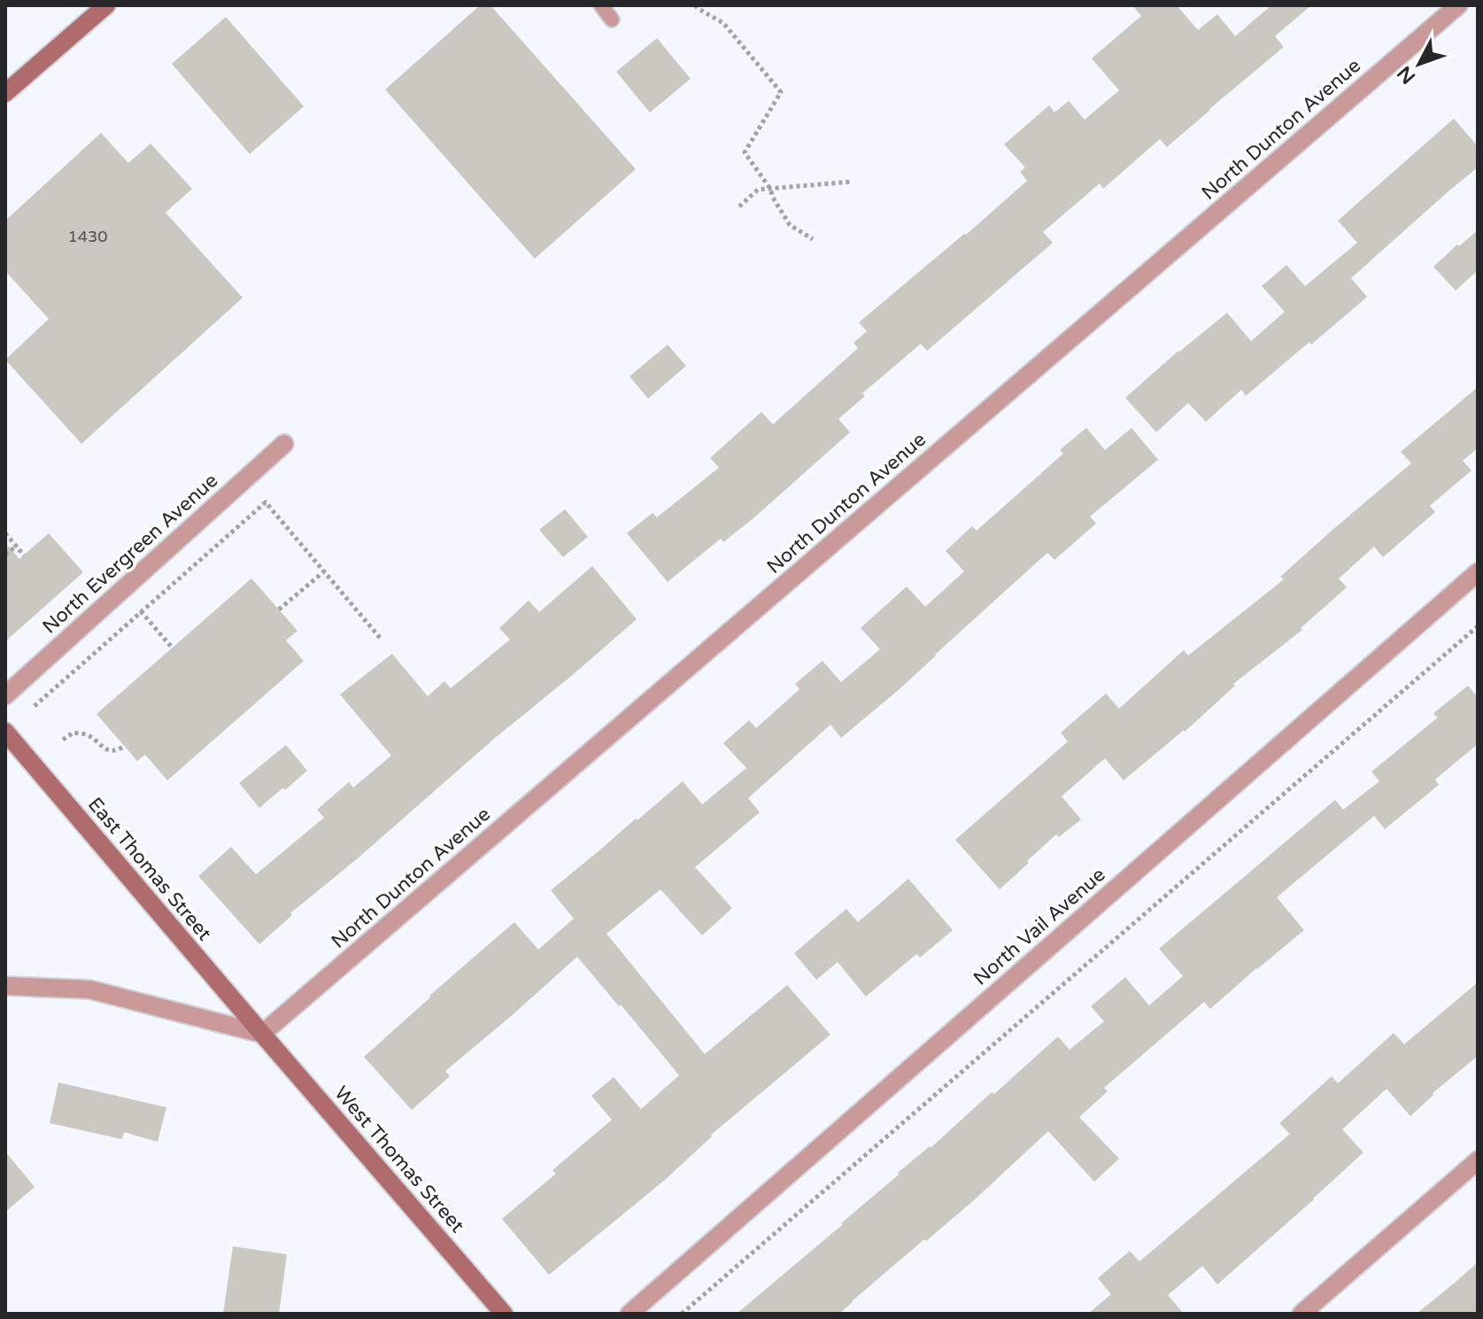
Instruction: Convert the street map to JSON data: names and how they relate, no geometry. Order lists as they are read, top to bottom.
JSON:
{
  "streets": {
    "street": [
      "North Dunton Avenue",
      "North Evergreen Avenue",
      "East Thomas Street",
      "North Vail Avenue",
      "West Thomas Street"
    ]
  },
  "crossings": [
    ["North Dunton Avenue", "East Thomas Street"],
    ["North Dunton Avenue", "West Thomas Street"],
    ["East Thomas Street", "West Thomas Street"]
  ],
  "house_numbers": ["1430"],
  "north": "bottom left"
}
